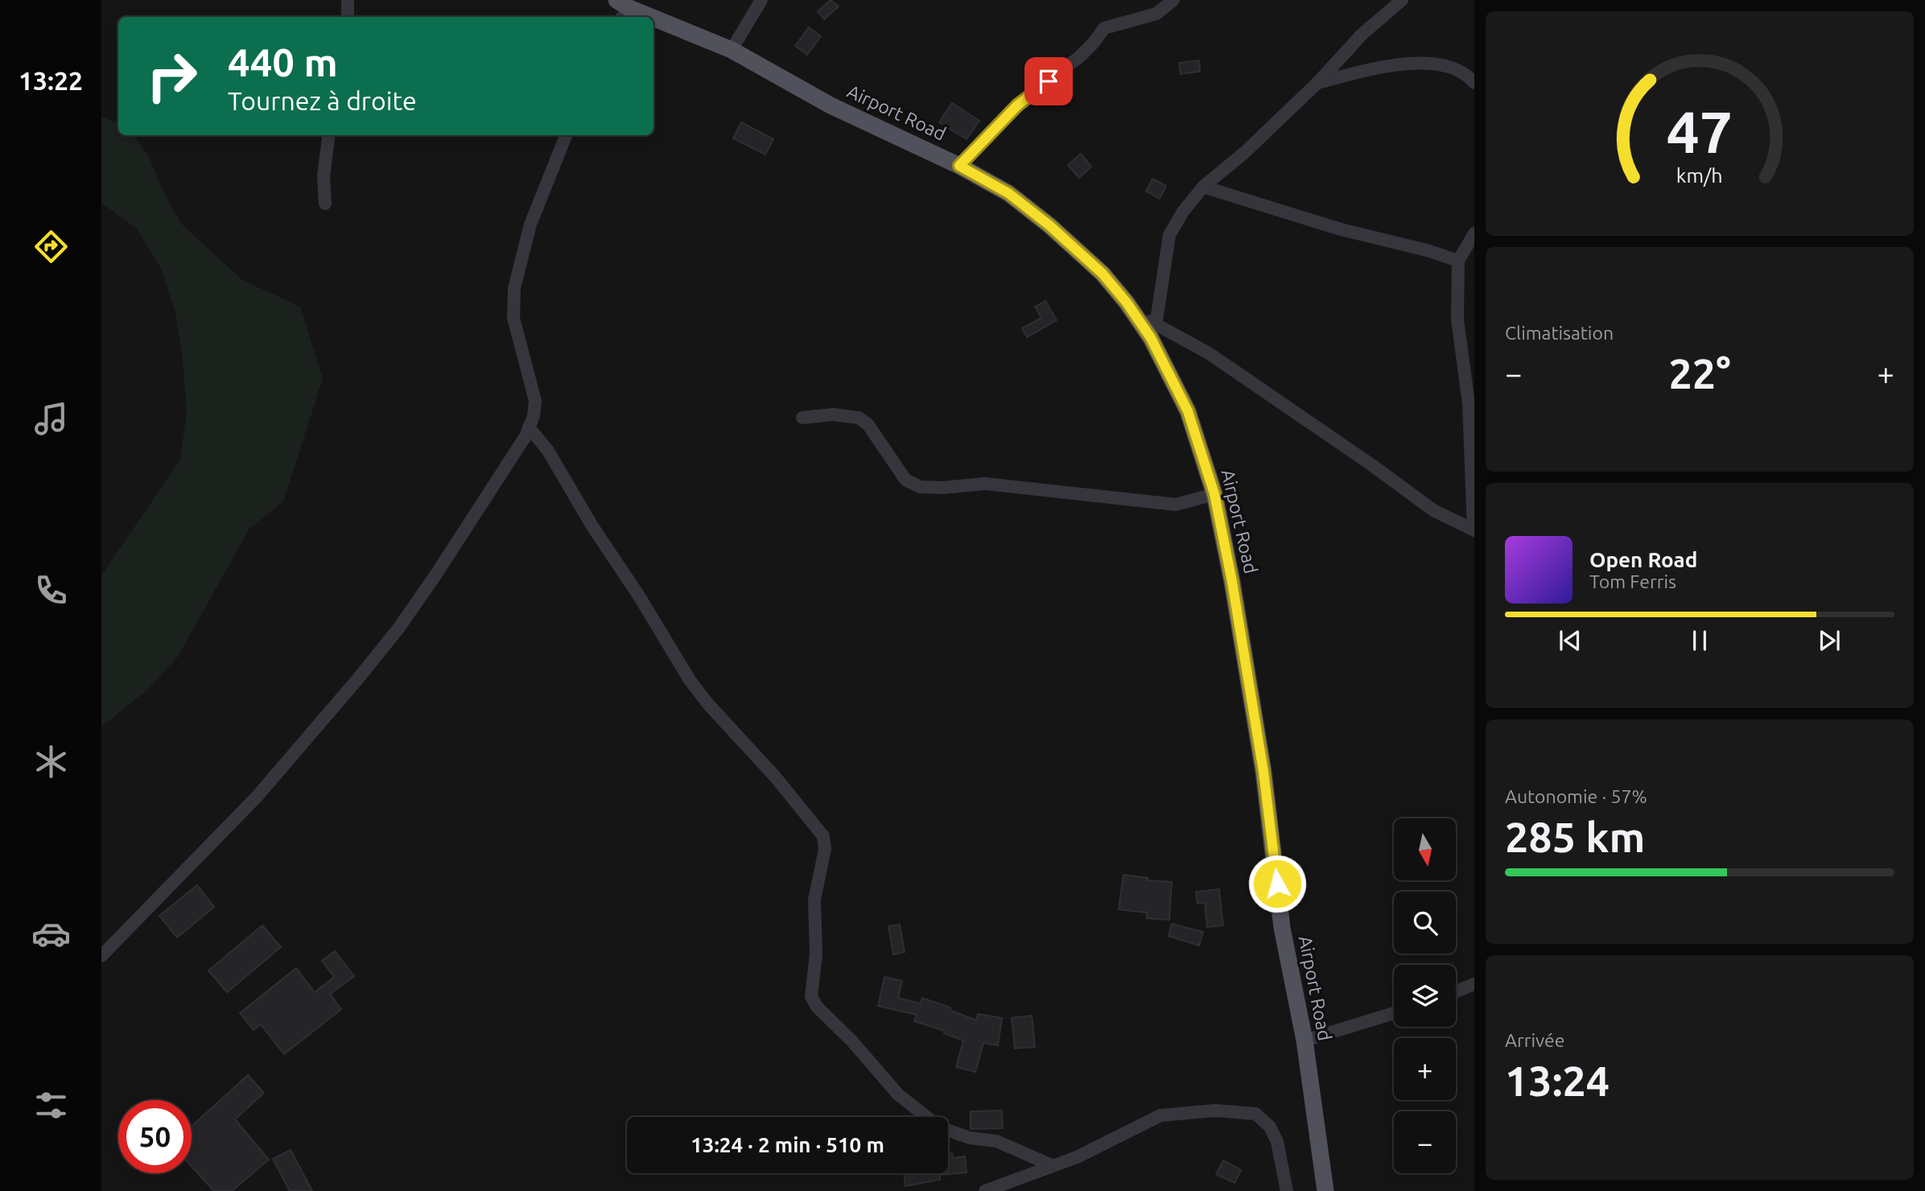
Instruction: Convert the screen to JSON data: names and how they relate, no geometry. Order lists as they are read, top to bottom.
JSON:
{
  "streets": {
    "main road": ["Airport Road"]
  },
  "north": "bottom",
  "page": {
    "tabs": "13:22",
    "turn": ["440 m", "Tournez à droite"],
    "tile": [
      "Climatisation",
      ["Autonomie · 57%", "285 km"],
      ["Arrivée", "13:24"]
    ],
    "heat": ["−", "22°", "+"],
    "song": ["Open Road", "Tom Ferris"],
    "map_buttons": ["+", "−"],
    "limit": "50",
    "trip": "13:24 · 2 min · 510 m",
    "gauge": ["47", "km/h"]
  }
}
